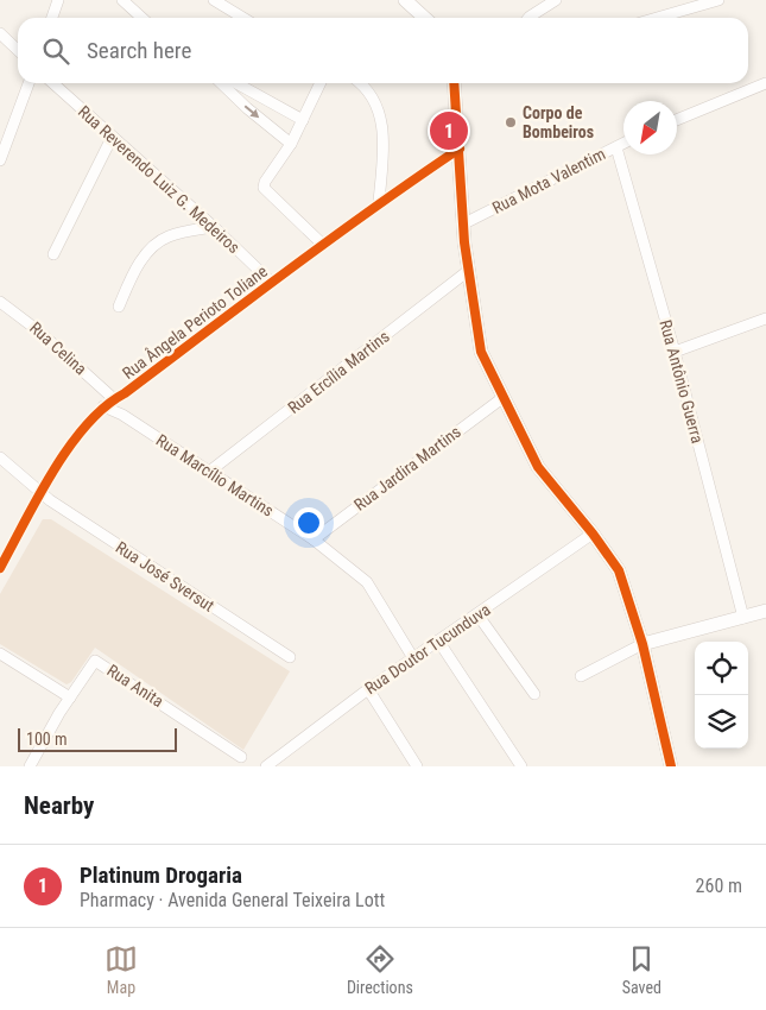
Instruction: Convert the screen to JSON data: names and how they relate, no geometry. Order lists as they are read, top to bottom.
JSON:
{
  "streets": {
    "street": [
      "Rua Reverendo Luiz G. Medeiros",
      "Rua Mota Valentim",
      "Rua Ângela Perioto Toliane",
      "Rua Celina",
      "Rua Ercília Martins",
      "Rua Antônio Guerra",
      "Rua Jardira Martins",
      "Rua Marcílio Martins",
      "Rua José Sversut",
      "Rua Doutor Tucunduva",
      "Rua Anita"
    ]
  },
  "crossings": [
    ["Rua Reverendo Luiz G. Medeiros", "Rua Ângela Perioto Toliane"],
    ["Rua Mota Valentim", "Rua Antônio Guerra"],
    ["Rua Ângela Perioto Toliane", "Rua Celina"],
    ["Rua Ângela Perioto Toliane", "Rua Marcílio Martins"],
    ["Rua Ângela Perioto Toliane", "Rua José Sversut"],
    ["Rua Ercília Martins", "Rua Marcílio Martins"],
    ["Rua Jardira Martins", "Rua Marcílio Martins"],
    ["Rua Marcílio Martins", "Rua Doutor Tucunduva"]
  ],
  "places": ["Corpo de Bombeiros"],
  "scale_bar": "100 m",
  "north": "bottom left",
  "page": {
    "search": "Search here",
    "pins": "1",
    "scale": "100 m",
    "heading": "Nearby",
    "list": [
      {
        "mark": "1",
        "name": "Platinum Drogaria",
        "note": "Pharmacy · Avenida General Teixeira Lott",
        "value": "260 m"
      }
    ],
    "nav": ["Map", "Directions", "Saved"]
  }
}
